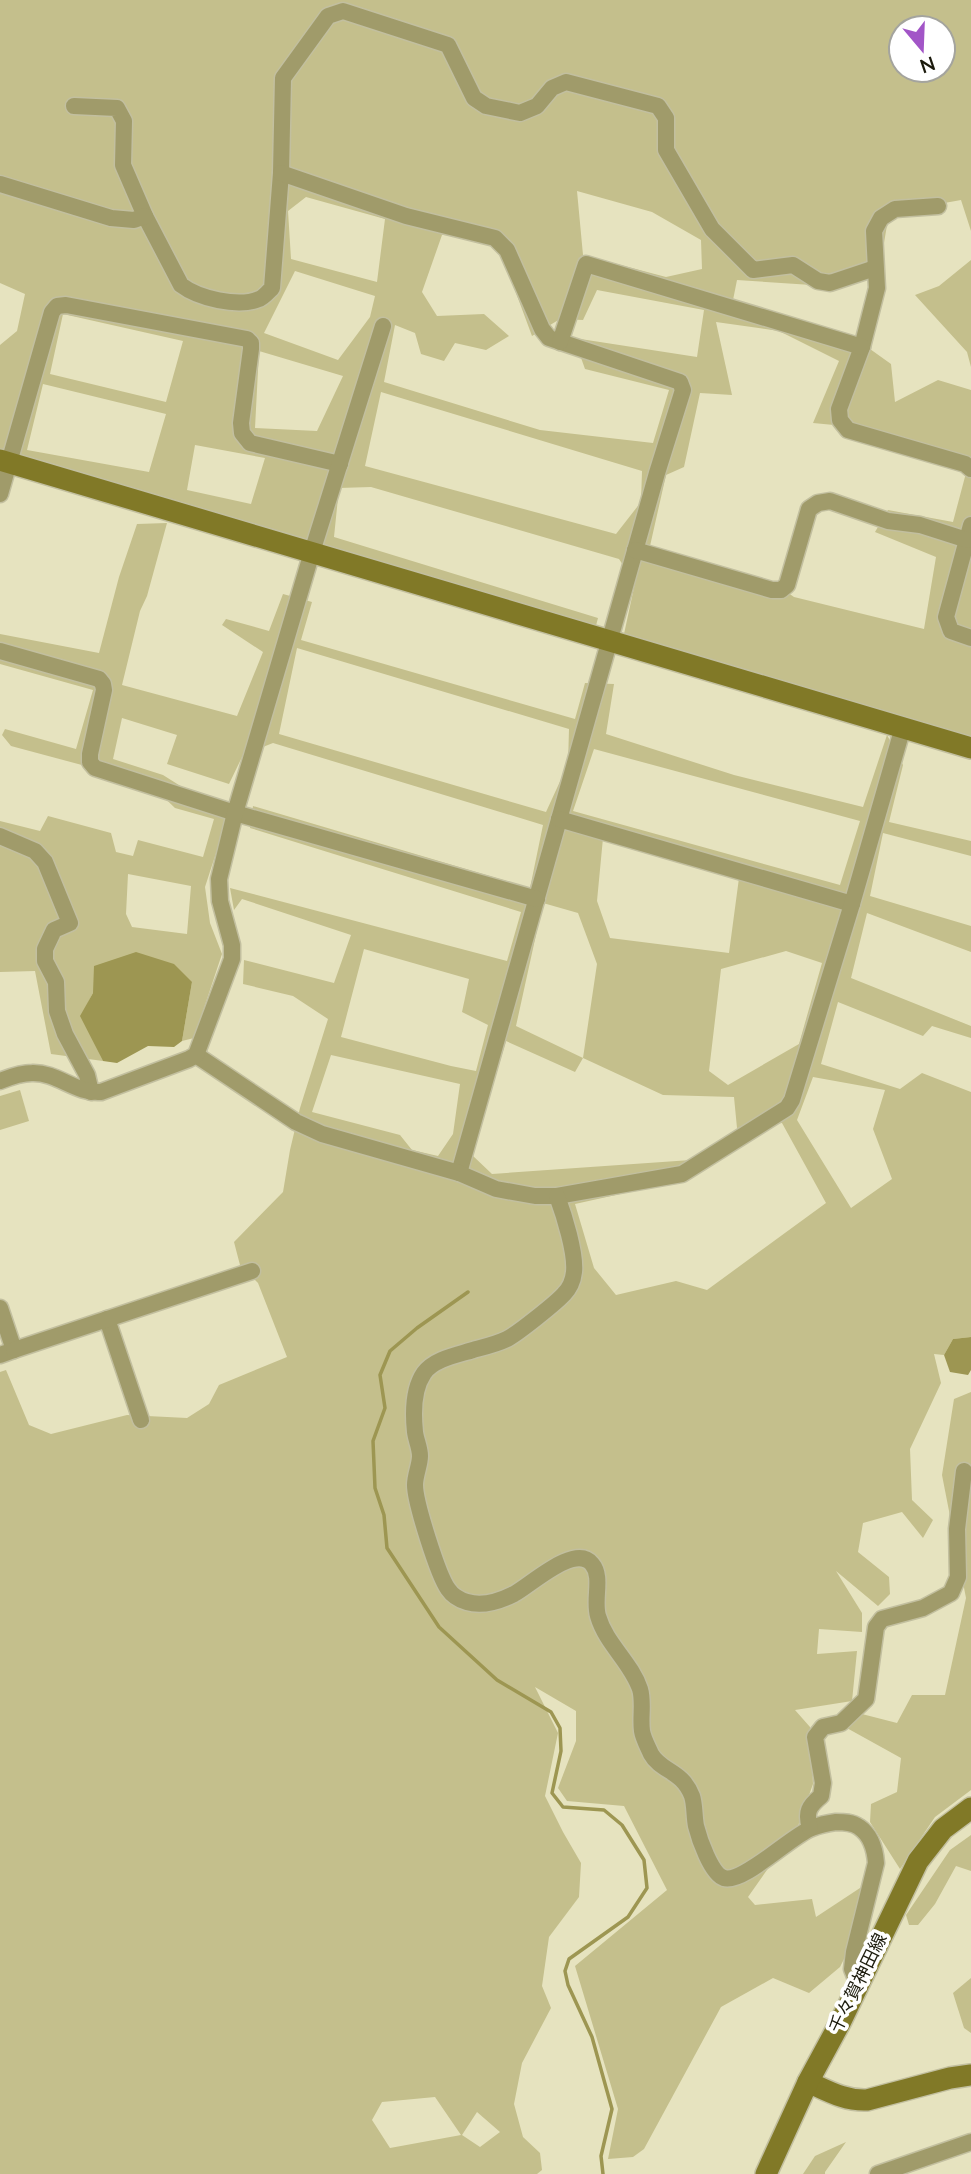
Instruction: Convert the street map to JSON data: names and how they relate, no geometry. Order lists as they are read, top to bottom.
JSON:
{
  "streets": {
    "street": ["千々賀神田線"]
  },
  "north": "bottom"
}
